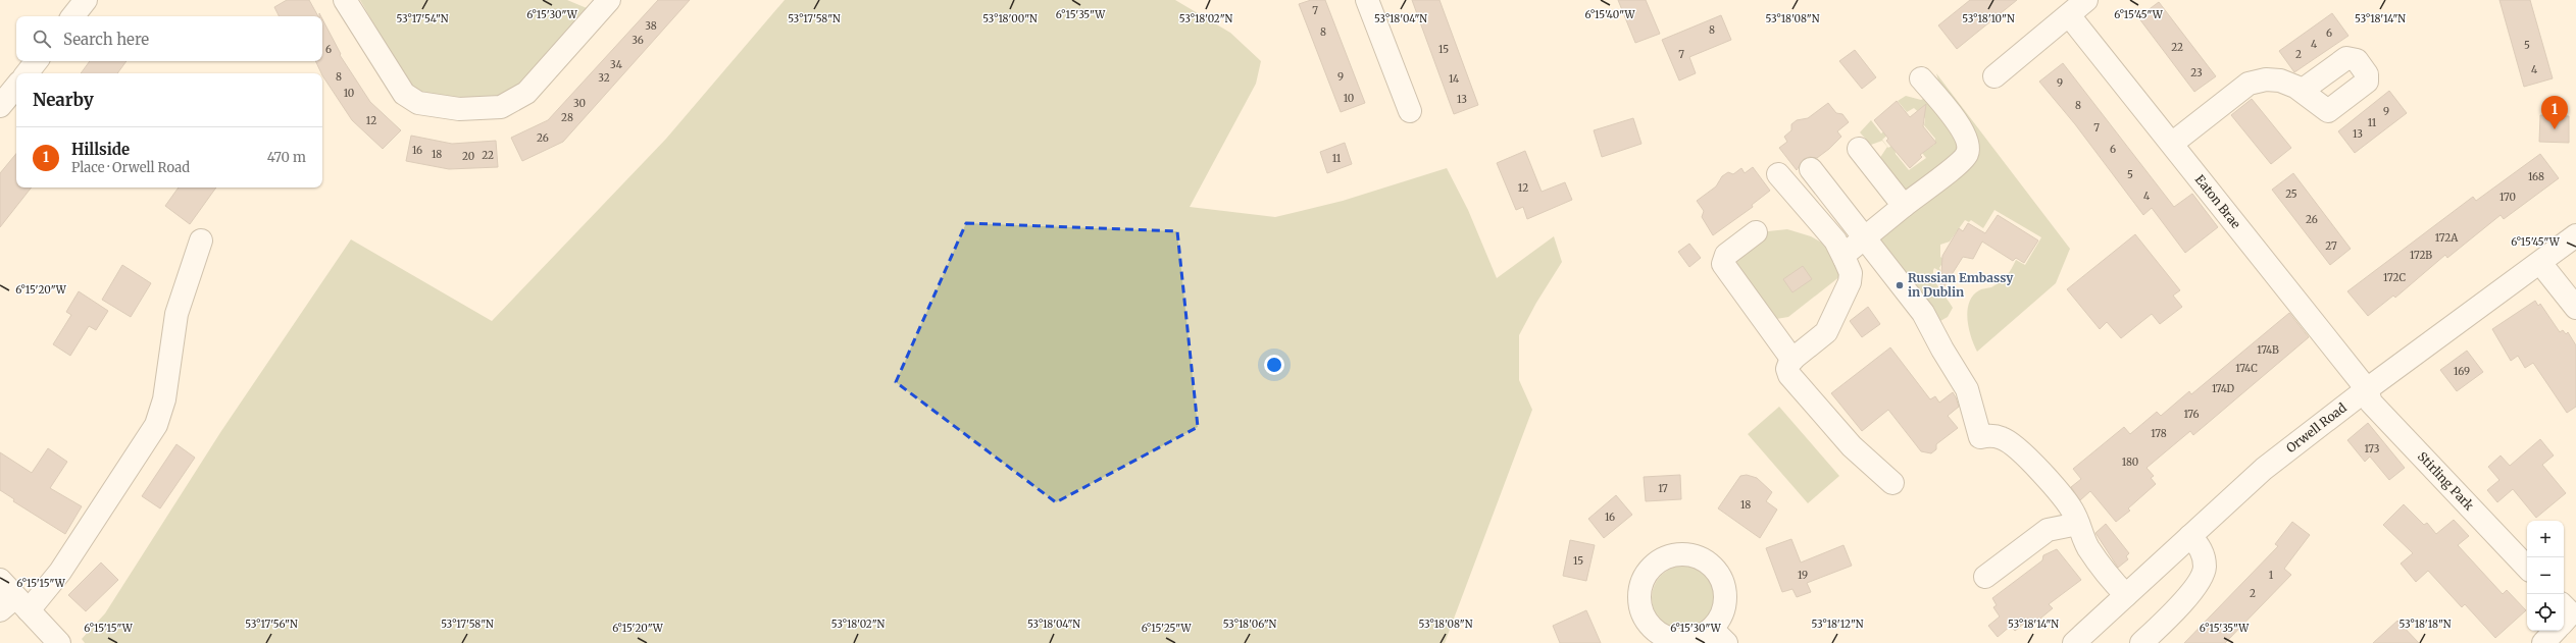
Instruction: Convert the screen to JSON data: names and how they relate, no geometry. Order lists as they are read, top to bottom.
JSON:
{
  "streets": {
    "street": ["Eaton Brae", "Orwell Road", "Stirling Park"]
  },
  "crossings": [
    ["Eaton Brae", "Orwell Road"],
    ["Eaton Brae", "Stirling Park"],
    ["Orwell Road", "Stirling Park"]
  ],
  "places": ["Russian Embassy in Dublin"],
  "house_numbers": [
    "7",
    "38",
    "8",
    "8",
    "6",
    "36",
    "4",
    "5",
    "22",
    "6",
    "15",
    "7",
    "2",
    "34",
    "4",
    "23",
    "8",
    "9",
    "32",
    "14",
    "9",
    "10",
    "10",
    "13",
    "30",
    "8",
    "9",
    "28",
    "12",
    "11",
    "7",
    "13",
    "26",
    "6",
    "16",
    "18",
    "22",
    "20",
    "11",
    "5",
    "168",
    "12",
    "25",
    "4",
    "170",
    "26",
    "172A",
    "27",
    "172B",
    "172C",
    "174B",
    "174C",
    "169",
    "174D",
    "176",
    "178",
    "173",
    "180",
    "17",
    "18",
    "16",
    "15",
    "19",
    "1",
    "2"
  ],
  "page": {
    "search": "Search here",
    "heading": "Nearby",
    "pins": "1",
    "list": [
      {
        "mark": "1",
        "name": "Hillside",
        "note": "Place · Orwell Road",
        "value": "470 m"
      }
    ],
    "map_buttons": ["+", "−"]
  },
  "coordinates": [
    "6°15'40\"W",
    "6°15'30\"W",
    "6°15'35\"W",
    "6°15'45\"W",
    "53°17'54\"N",
    "53°17'58\"N",
    "53°18'00\"N",
    "53°18'02\"N",
    "53°18'04\"N",
    "53°18'08\"N",
    "53°18'10\"N",
    "53°18'14\"N",
    "6°15'20\"W",
    "6°15'15\"W",
    "53°17'56\"N",
    "53°18'06\"N",
    "53°18'12\"N",
    "53°18'18\"N",
    "6°15'25\"W"
  ]
}
